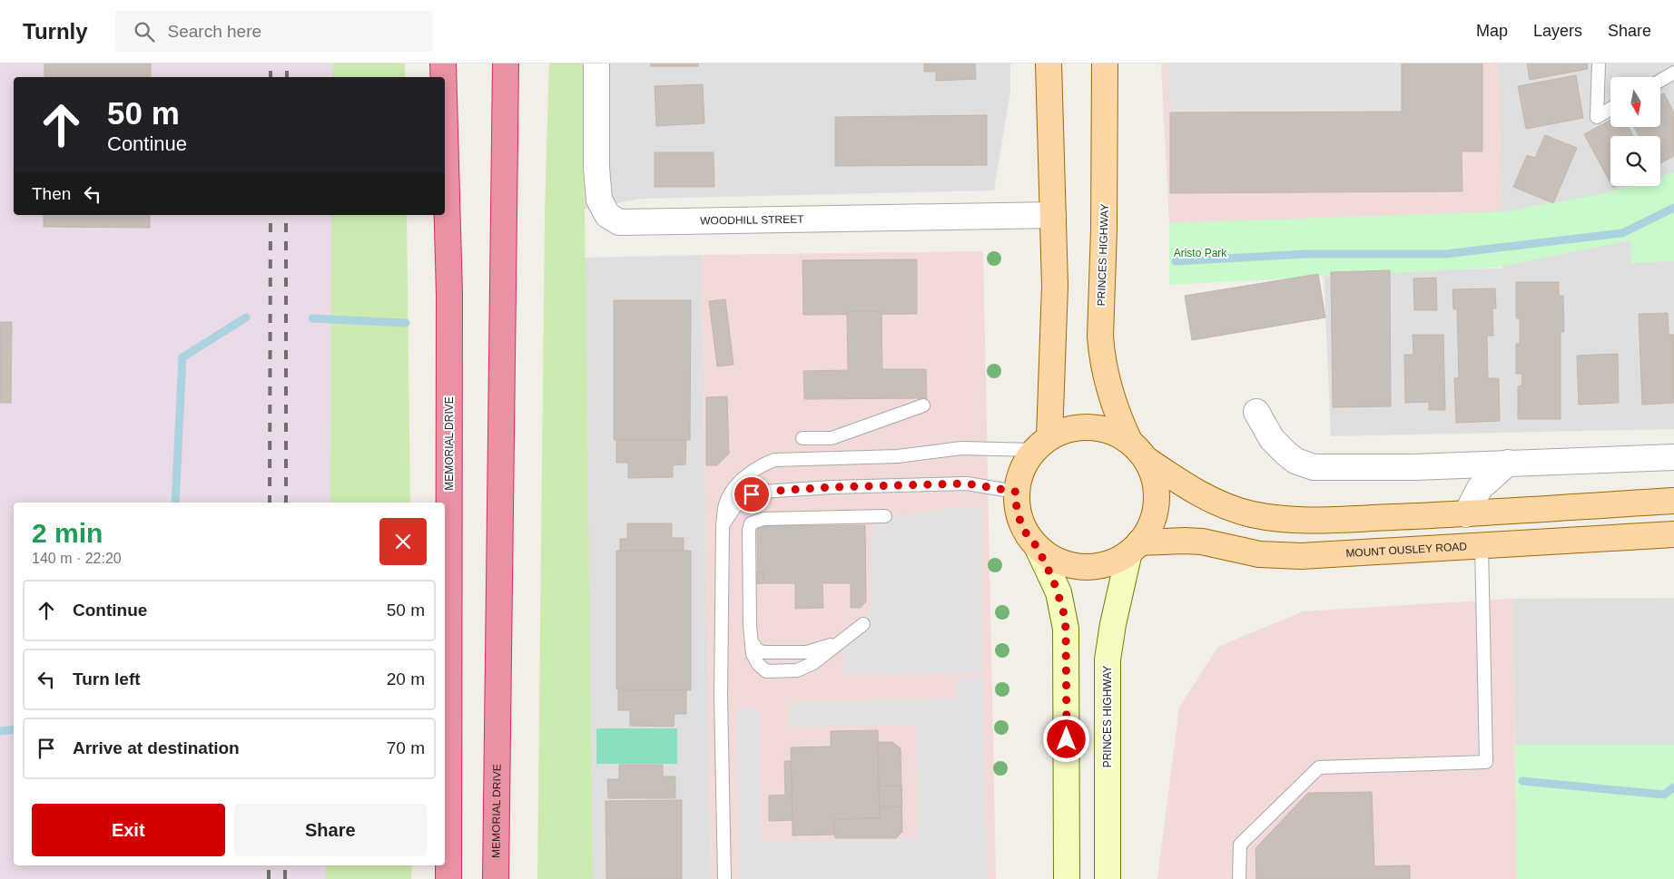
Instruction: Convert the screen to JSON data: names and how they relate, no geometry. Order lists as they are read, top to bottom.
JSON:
{
  "streets": {
    "highway": ["MEMORIAL DRIVE"],
    "main road": ["PRINCES HIGHWAY", "MOUNT OUSLEY ROAD"],
    "street": ["WOODHILL STREET"]
  },
  "crossings": [
    ["PRINCES HIGHWAY", "MOUNT OUSLEY ROAD"]
  ],
  "parks": ["Aristo Park"],
  "north": "bottom",
  "page": {
    "header": "Turnly",
    "search": "Search here",
    "nav": ["Map", "Layers", "Share"],
    "turn": ["50 m", "Continue"],
    "then": "Then",
    "heading": ["2 min", "140 m · 22:20"],
    "list": [
      {
        "name": "Continue",
        "value": "50 m"
      },
      {
        "name": "Turn left",
        "value": "20 m"
      },
      {
        "name": "Arrive at destination",
        "value": "70 m"
      }
    ],
    "buttons": ["Exit", "Share"]
  }
}
